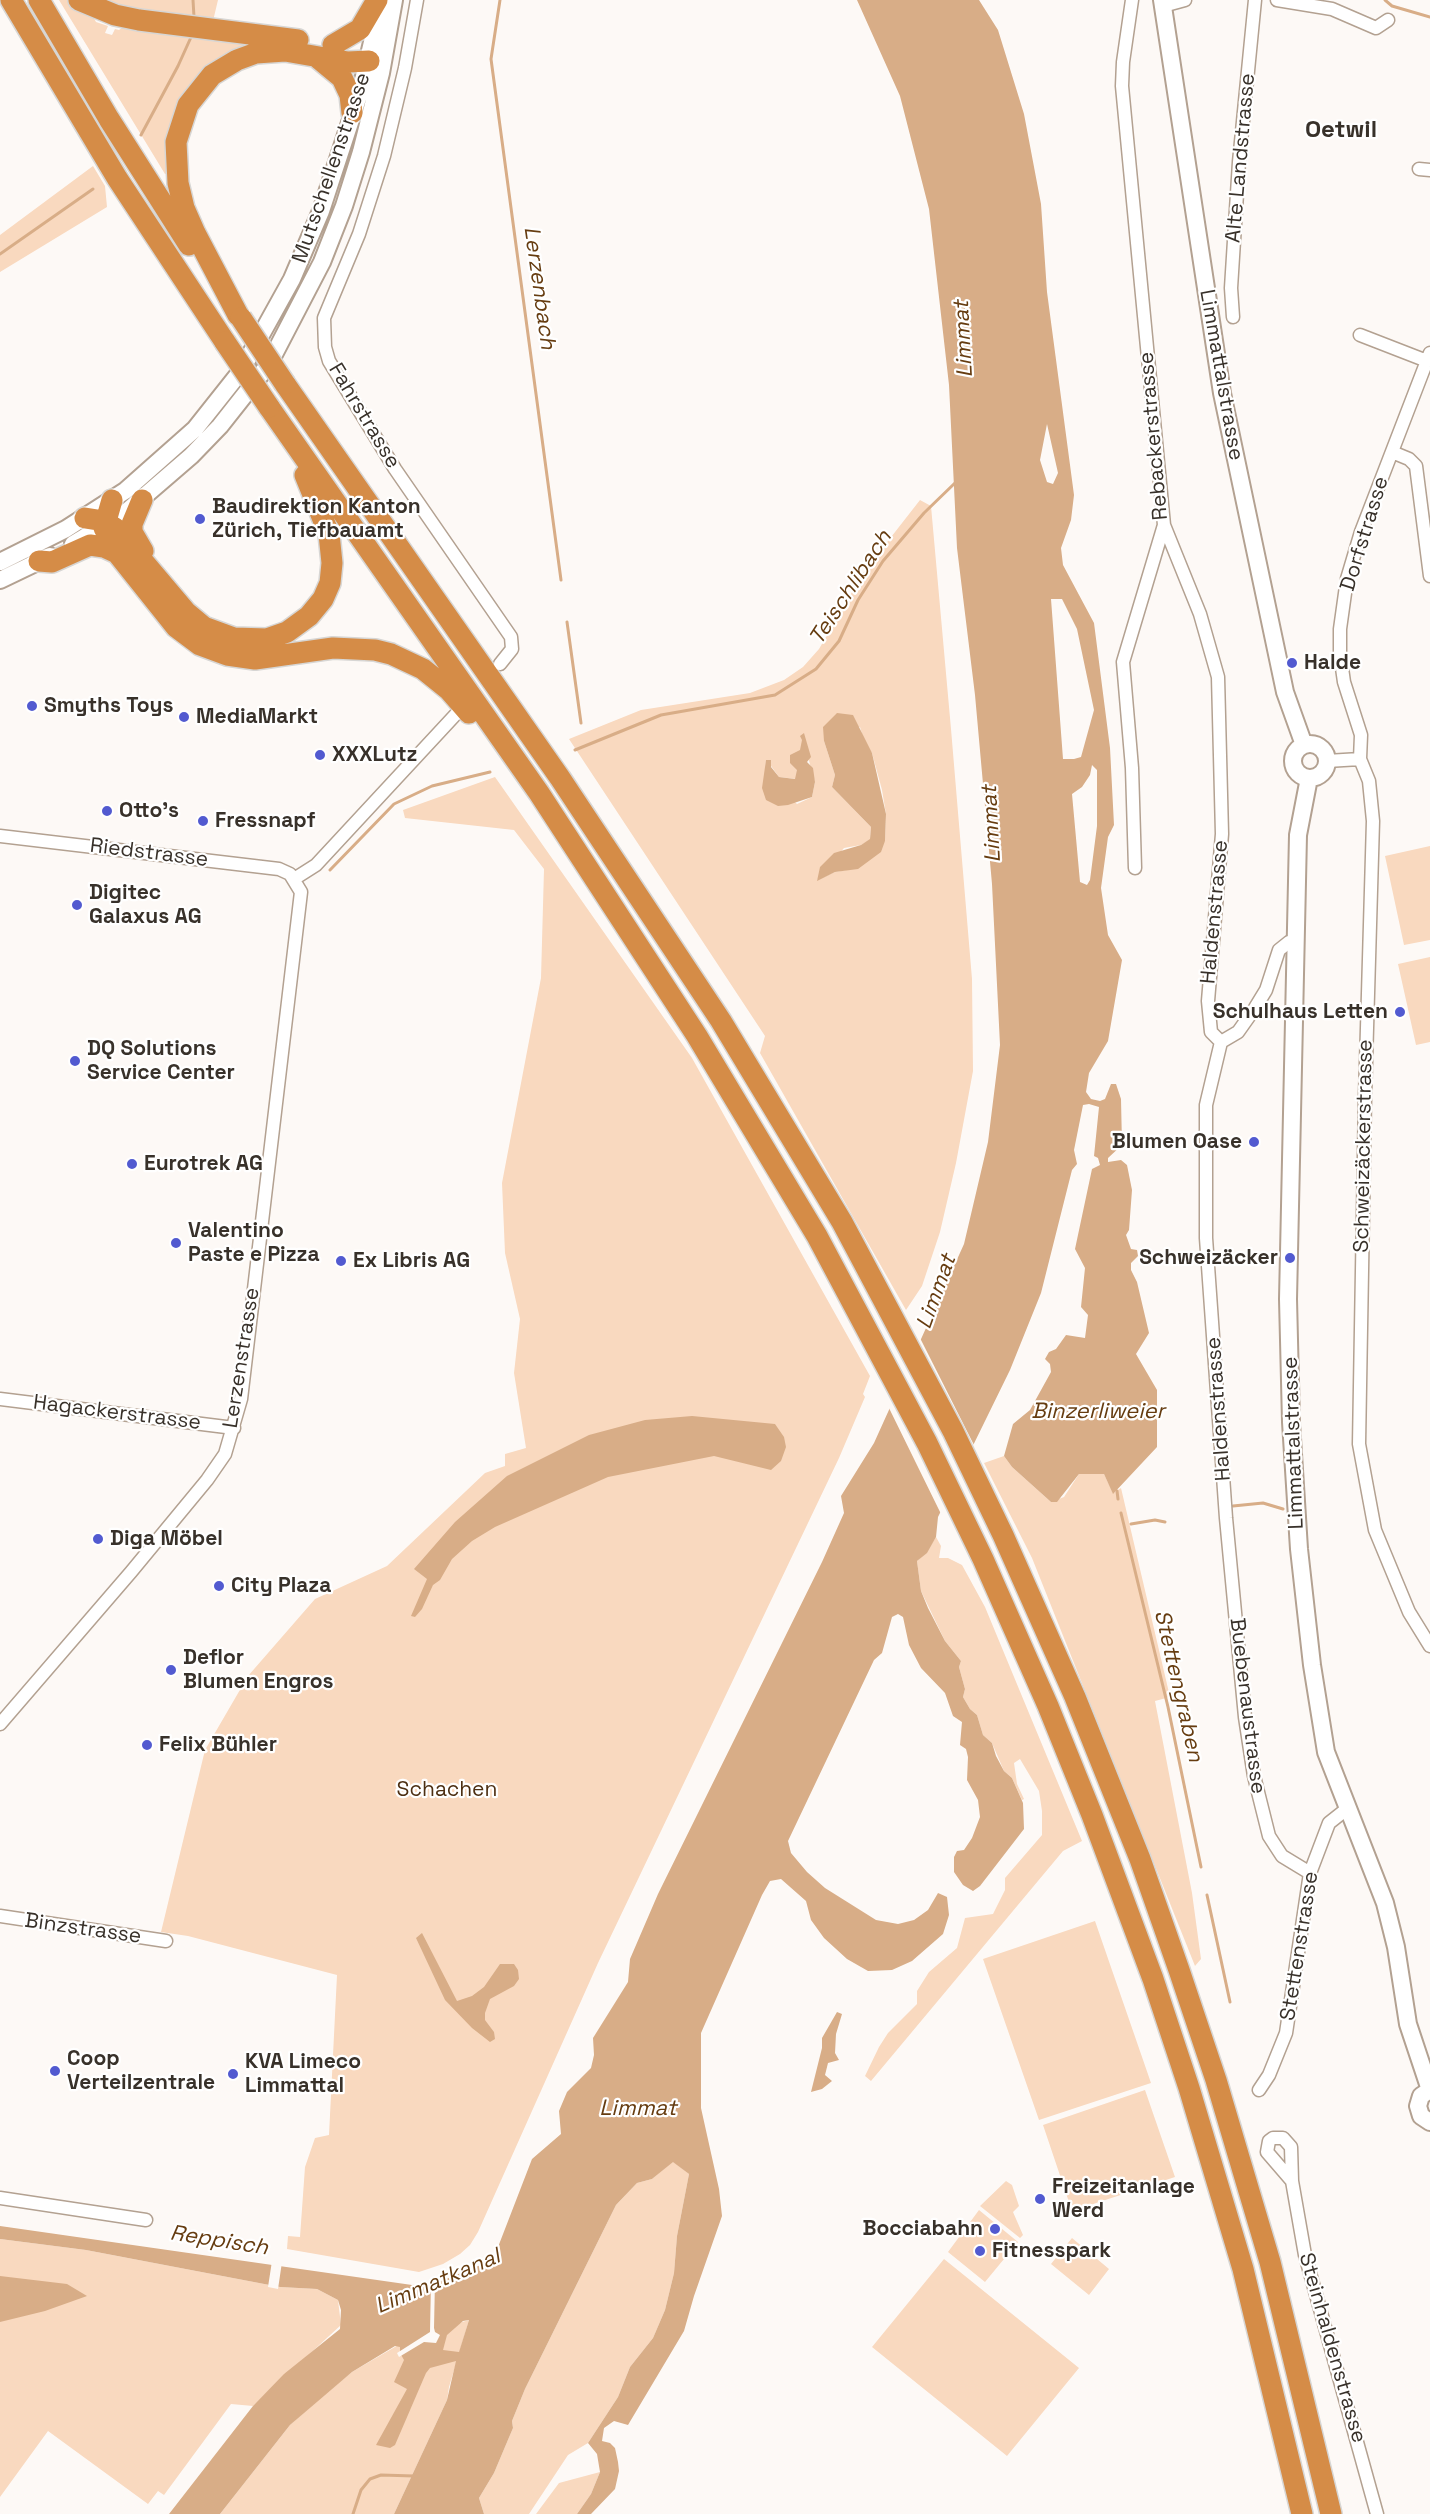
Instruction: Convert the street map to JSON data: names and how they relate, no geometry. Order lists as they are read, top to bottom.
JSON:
{
  "streets": {
    "main road": ["Mutschellenstrasse", "Limmattalstrasse"],
    "street": [
      "Alte Landstrasse",
      "Fahrstrasse",
      "Rebackerstrasse",
      "Dorfstrasse",
      "Riedstrasse",
      "Haldenstrasse",
      "Schweizäckerstrasse",
      "Lerzenstrasse",
      "Hagackerstrasse",
      "Buebenaustrasse",
      "Binzstrasse",
      "Stettenstrasse",
      "Steinhaldenstrasse"
    ]
  },
  "crossings": [
    ["Limmattalstrasse", "Stettenstrasse"],
    ["Rebackerstrasse", "Haldenstrasse"],
    ["Dorfstrasse", "Schweizäckerstrasse"],
    ["Riedstrasse", "Lerzenstrasse"],
    ["Haldenstrasse", "Buebenaustrasse"],
    ["Lerzenstrasse", "Hagackerstrasse"],
    ["Buebenaustrasse", "Stettenstrasse"]
  ],
  "districts": ["Oetwil"],
  "water": [
    "Lerzenbach",
    "Limmat",
    "Teischlibach",
    "Binzerliweier",
    "Stettengraben",
    "Reppisch",
    "Limmatkanal"
  ],
  "parks": ["Schachen"],
  "places": [
    "Baudirektion Kanton Zürich, Tiefbauamt",
    "Halde",
    "Smyths Toys",
    "MediaMarkt",
    "XXXLutz",
    "Otto's",
    "Fressnapf",
    "Digitec Galaxus AG",
    "Schulhaus Letten",
    "DQ Solutions Service Center",
    "Blumen Oase",
    "Eurotrek AG",
    "Valentino Paste e Pizza",
    "Schweizäcker",
    "Ex Libris AG",
    "Diga Möbel",
    "City Plaza",
    "Deflor Blumen Engros",
    "Felix Bühler",
    "Coop Verteilzentrale",
    "KVA Limeco Limmattal",
    "Freizeitanlage Werd",
    "Bocciabahn",
    "Fitnesspark"
  ]
}
